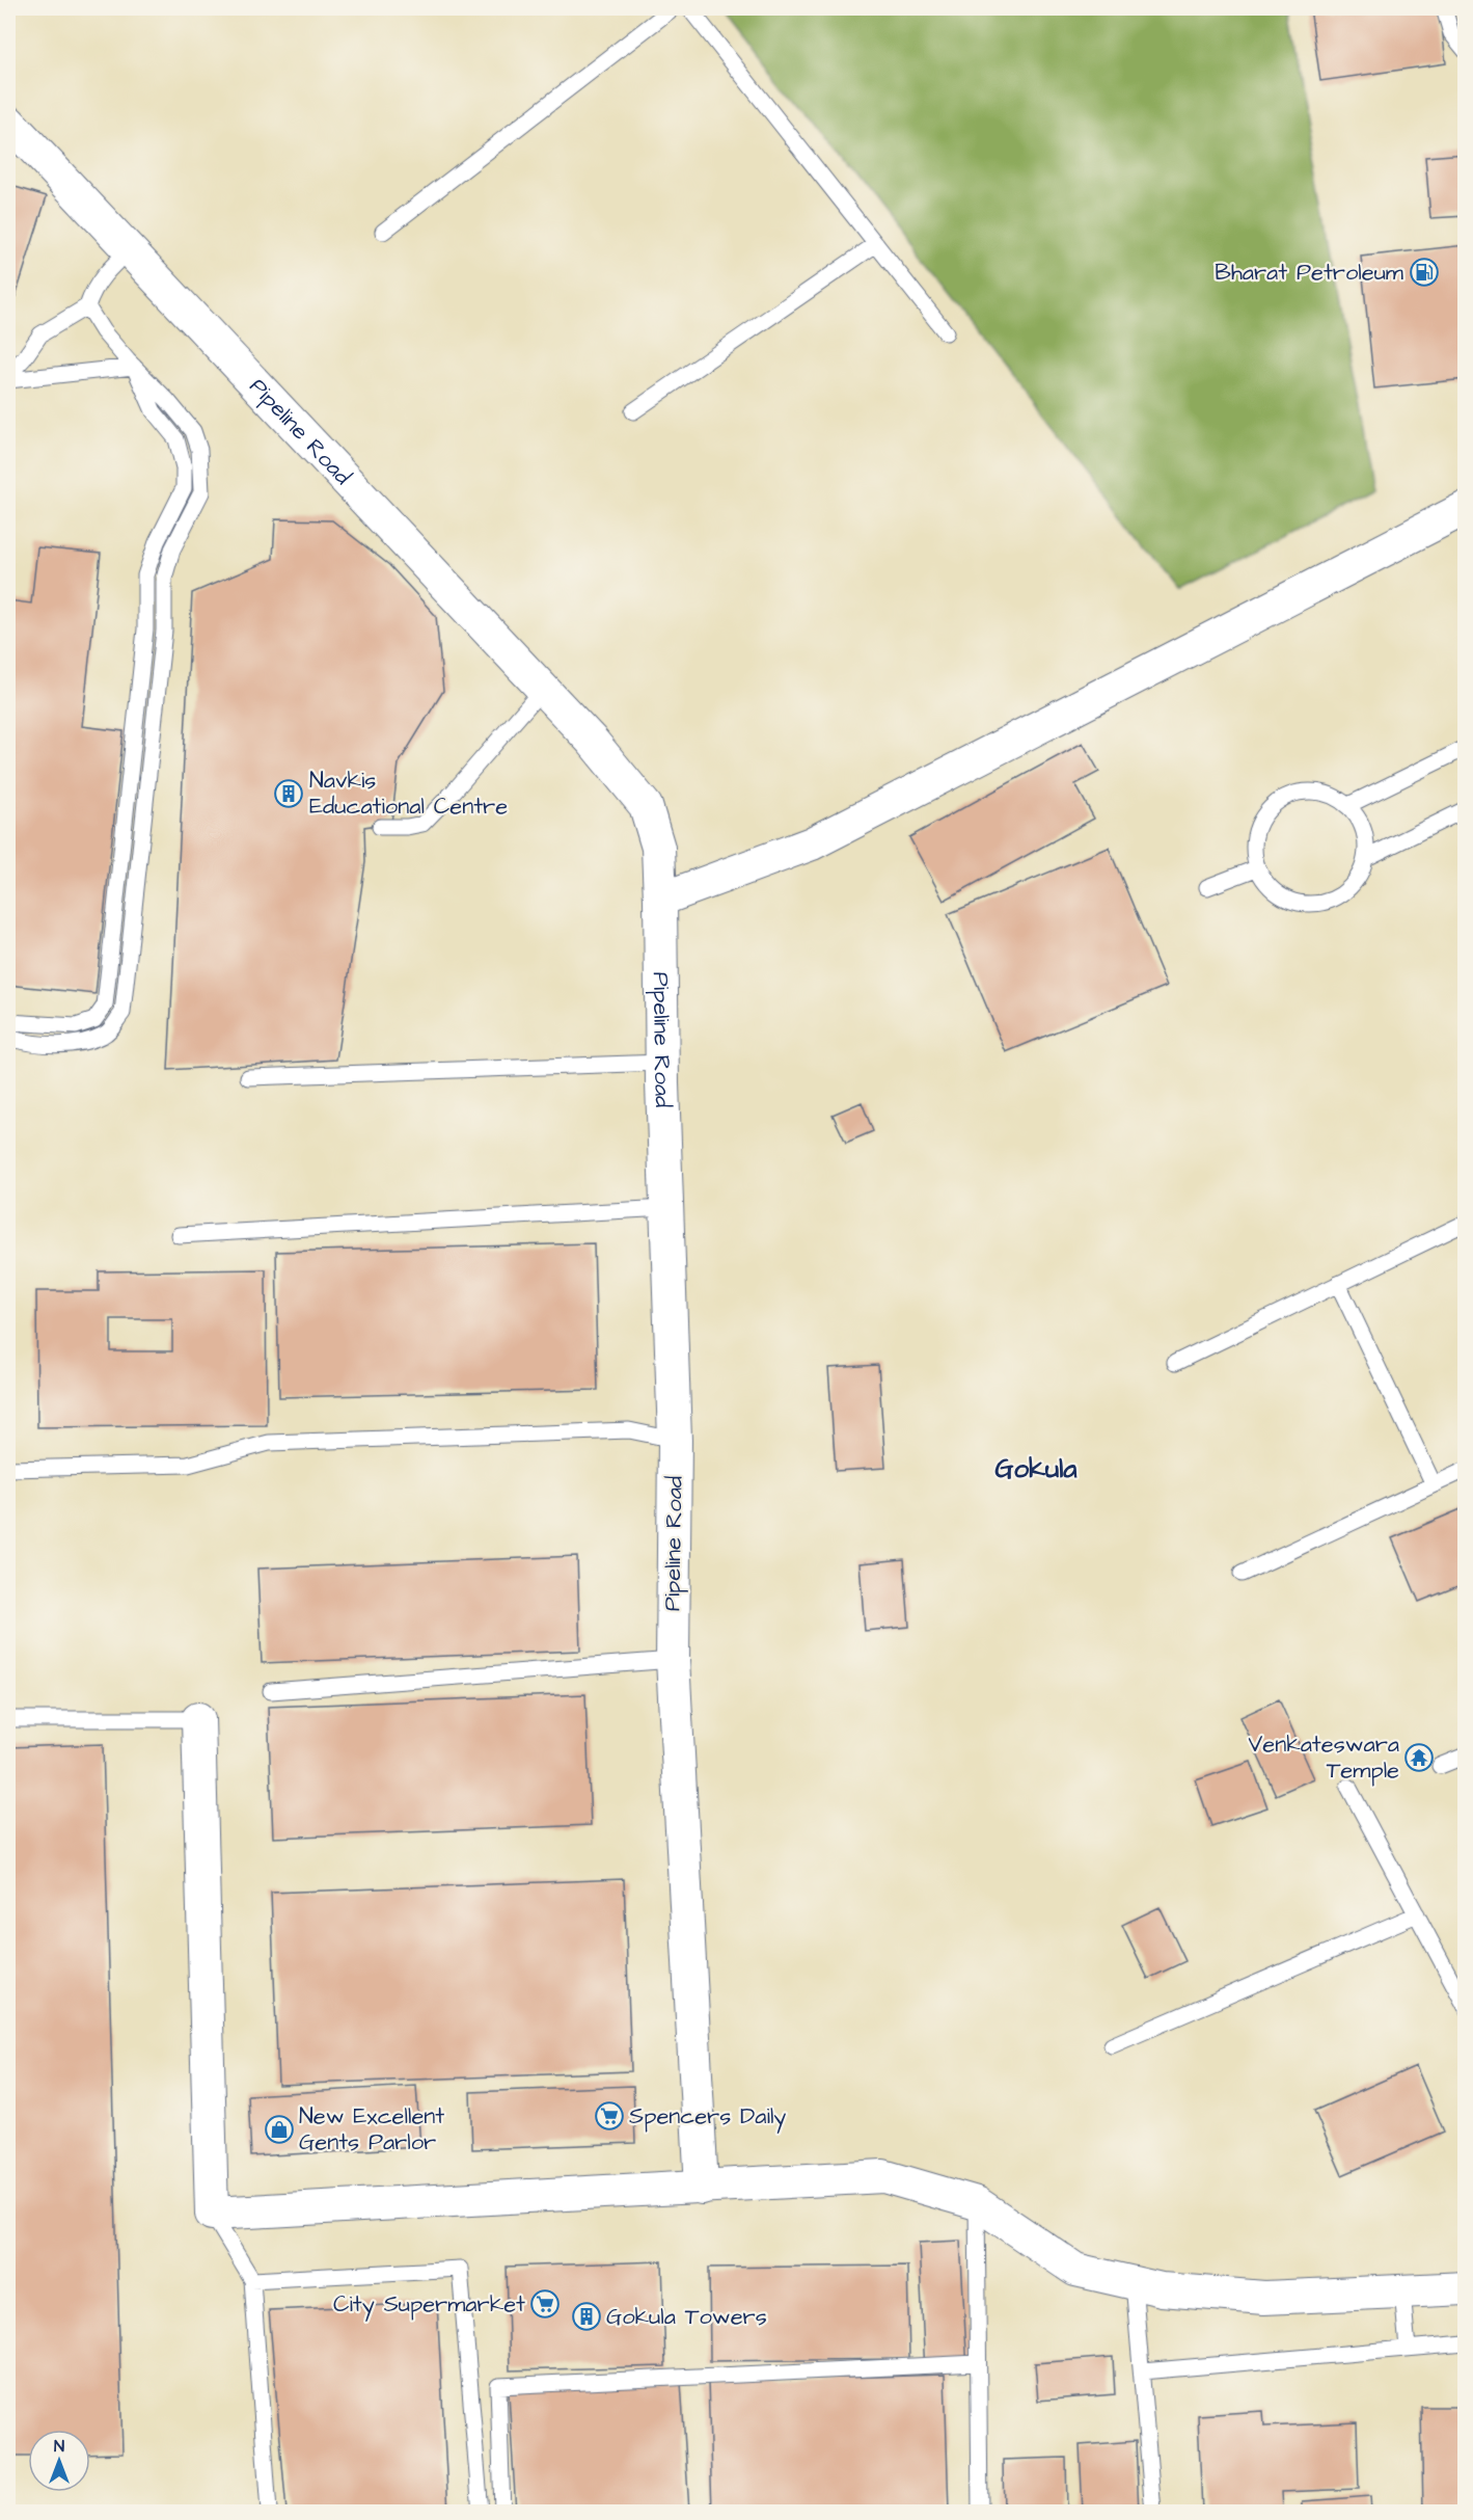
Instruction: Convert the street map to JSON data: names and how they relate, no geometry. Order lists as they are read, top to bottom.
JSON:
{
  "streets": {
    "street": ["Pipeline Road"]
  },
  "districts": ["Gokula"],
  "places": {
    "fuel station": ["Bharat Petroleum"],
    "building": ["Navkis Educational Centre", "Gokula Towers"],
    "temple": ["Venkateswara Temple"],
    "supermarket": ["Spencers Daily", "City Supermarket"],
    "shop": ["New Excellent Gents Parlor"]
  },
  "north": "top"
}
